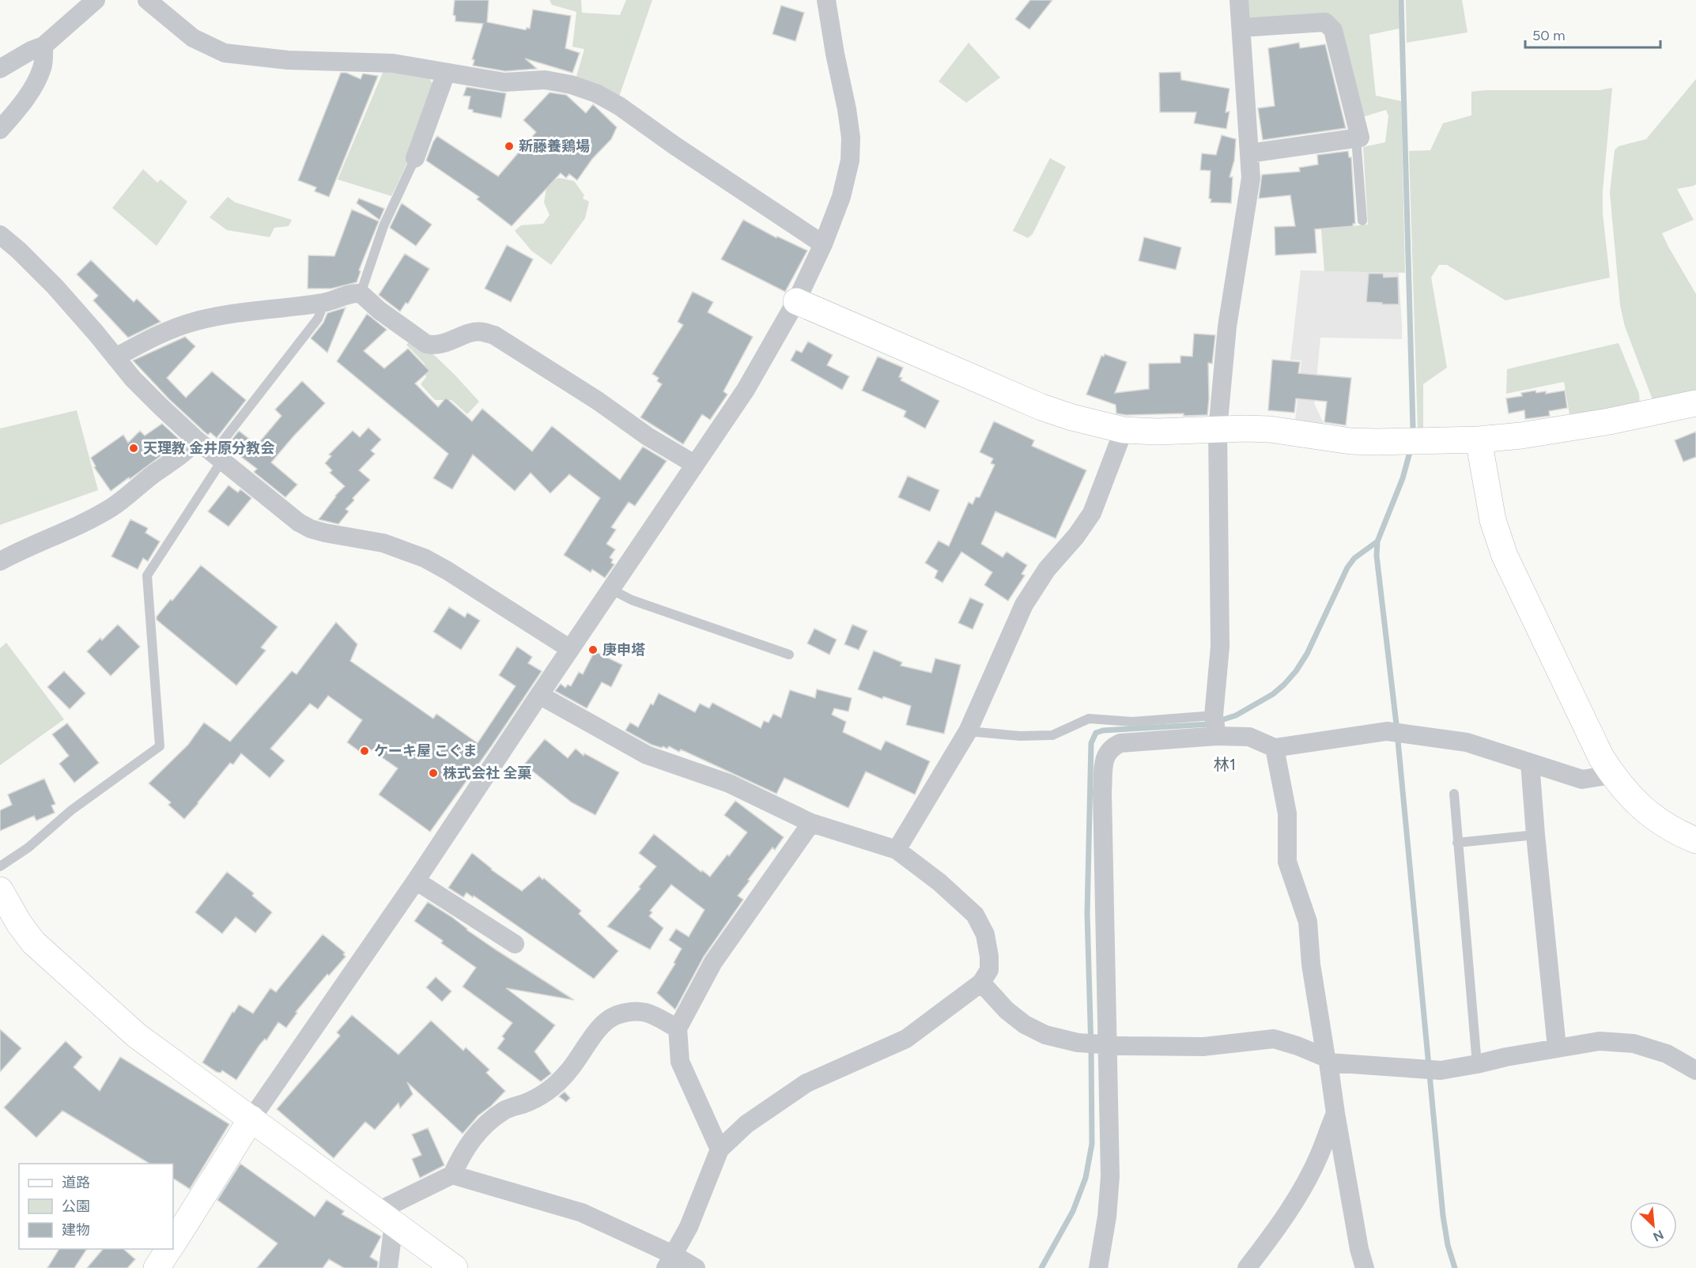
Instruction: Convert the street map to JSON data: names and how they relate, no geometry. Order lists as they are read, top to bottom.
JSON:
{
  "districts": ["林1"],
  "places": [
    "新藤養鶏場",
    "天理教 金井原分教会",
    "庚申塔",
    "ケーキ屋 こぐま",
    "株式会社 全菓"
  ],
  "legend": ["道路", "公園", "建物"],
  "scale_bar": "50 m",
  "north": "bottom right"
}
